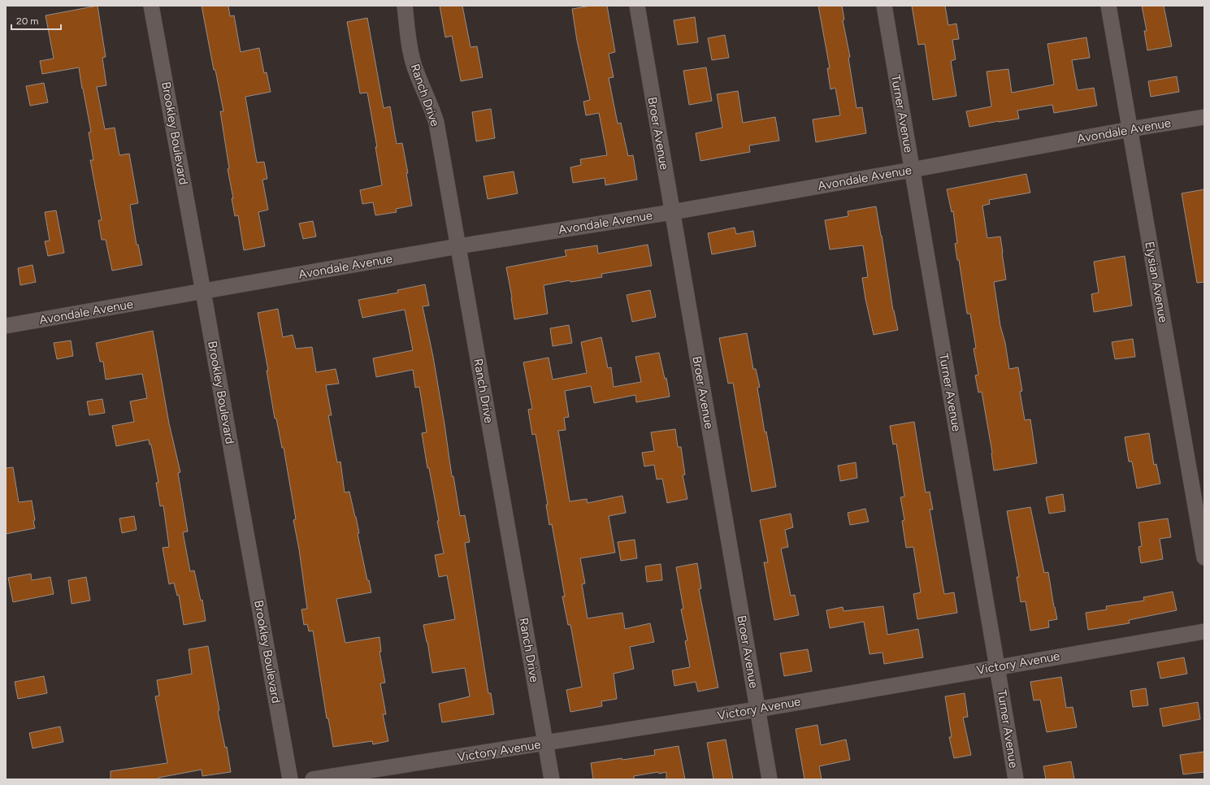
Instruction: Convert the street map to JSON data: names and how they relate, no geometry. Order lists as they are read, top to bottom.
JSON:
{
  "streets": {
    "street": [
      "Ranch Drive",
      "Turner Avenue",
      "Avondale Avenue",
      "Brookley Boulevard",
      "Broer Avenue",
      "Elysian Avenue",
      "Victory Avenue"
    ]
  },
  "crossings": [
    ["Ranch Drive", "Avondale Avenue"],
    ["Ranch Drive", "Victory Avenue"],
    ["Turner Avenue", "Avondale Avenue"],
    ["Turner Avenue", "Victory Avenue"],
    ["Avondale Avenue", "Brookley Boulevard"],
    ["Avondale Avenue", "Broer Avenue"],
    ["Avondale Avenue", "Elysian Avenue"],
    ["Broer Avenue", "Victory Avenue"]
  ],
  "scale_bar": "20 m"
}
